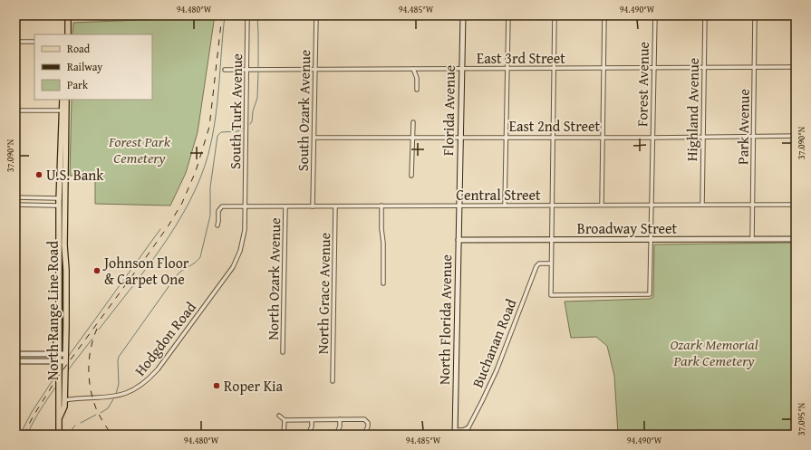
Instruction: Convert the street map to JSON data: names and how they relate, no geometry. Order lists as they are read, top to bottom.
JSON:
{
  "streets": {
    "main road": ["North Range Line Road"],
    "street": [
      "East 3rd Street",
      "Forest Avenue",
      "Highland Avenue",
      "South Ozark Avenue",
      "Florida Avenue",
      "South Turk Avenue",
      "East 2nd Street",
      "Park Avenue",
      "Central Street",
      "Broadway Street",
      "North Ozark Avenue",
      "North Grace Avenue",
      "North Florida Avenue",
      "Hodgdon Road",
      "Buchanan Road"
    ]
  },
  "crossings": [
    ["East 3rd Street", "Forest Avenue"],
    ["East 3rd Street", "Highland Avenue"],
    ["East 3rd Street", "South Ozark Avenue"],
    ["East 3rd Street", "Florida Avenue"],
    ["East 3rd Street", "South Turk Avenue"],
    ["East 3rd Street", "Park Avenue"],
    ["Forest Avenue", "East 2nd Street"],
    ["Forest Avenue", "Central Street"],
    ["Forest Avenue", "Broadway Street"],
    ["Forest Avenue", "Buchanan Road"],
    ["Highland Avenue", "East 2nd Street"],
    ["Highland Avenue", "Central Street"],
    ["South Ozark Avenue", "East 2nd Street"],
    ["South Ozark Avenue", "Central Street"],
    ["Florida Avenue", "East 2nd Street"],
    ["Florida Avenue", "Central Street"],
    ["Florida Avenue", "North Florida Avenue"],
    ["South Turk Avenue", "Central Street"],
    ["South Turk Avenue", "Hodgdon Road"],
    ["East 2nd Street", "Park Avenue"],
    ["Park Avenue", "Central Street"],
    ["Park Avenue", "Broadway Street"],
    ["Central Street", "North Ozark Avenue"],
    ["Central Street", "North Grace Avenue"],
    ["Central Street", "North Florida Avenue"],
    ["Broadway Street", "North Florida Avenue"],
    ["North Range Line Road", "Hodgdon Road"]
  ],
  "parks": ["Forest Park Cemetery", "Ozark Memorial Park Cemetery"],
  "places": ["U.S. Bank", "Johnson Floor & Carpet One", "Roper Kia"],
  "legend": ["Road", "Railway", "Park"],
  "coordinates": [
    "94.480°W",
    "94.485°W",
    "94.490°W",
    "37.090°N",
    "37.095°N"
  ]
}
